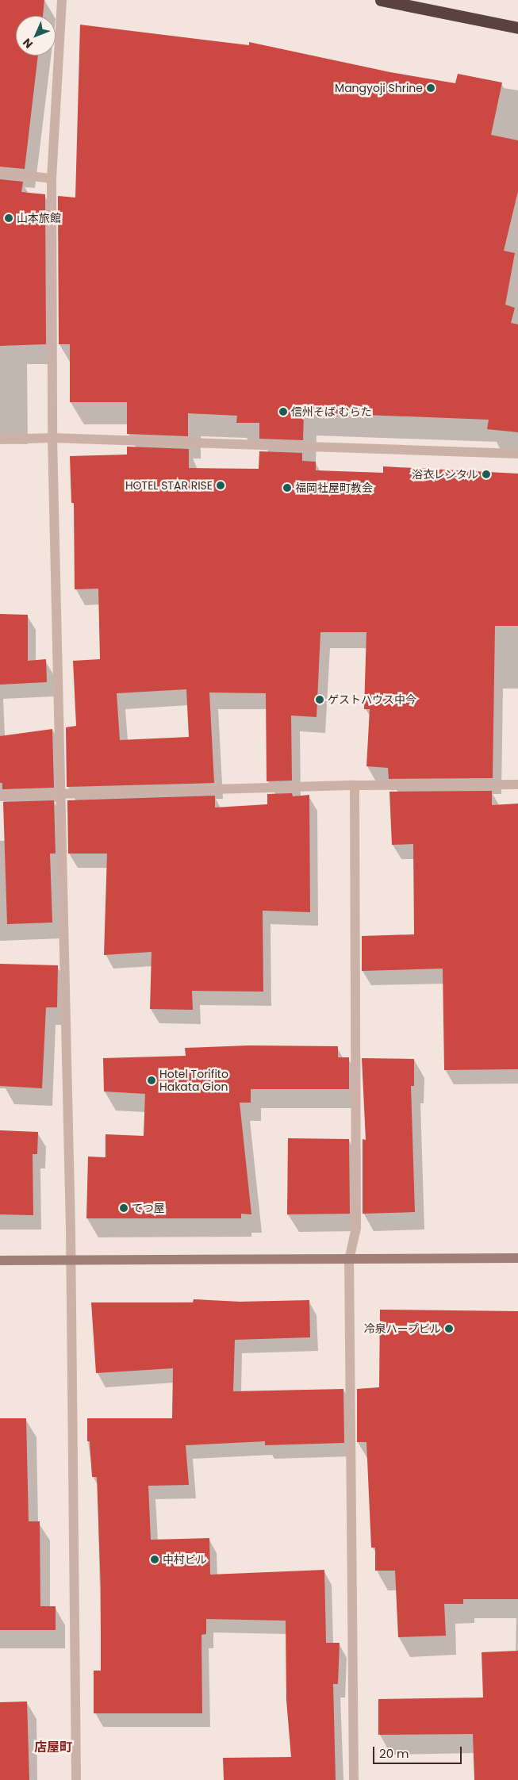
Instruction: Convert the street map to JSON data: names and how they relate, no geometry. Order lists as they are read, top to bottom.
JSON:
{
  "districts": ["店屋町"],
  "places": [
    "Mangyoji Shrine",
    "山本旅館",
    "信州そば むらた",
    "浴衣レンタル",
    "HOTEL STAR RISE",
    "福岡社屋町教会",
    "ゲストハウス中今",
    "Hotel Torifito Hakata Gion",
    "てつ屋",
    "冷泉ハープビル",
    "中村ビル"
  ],
  "scale_bar": "20 m",
  "north": "bottom left"
}
